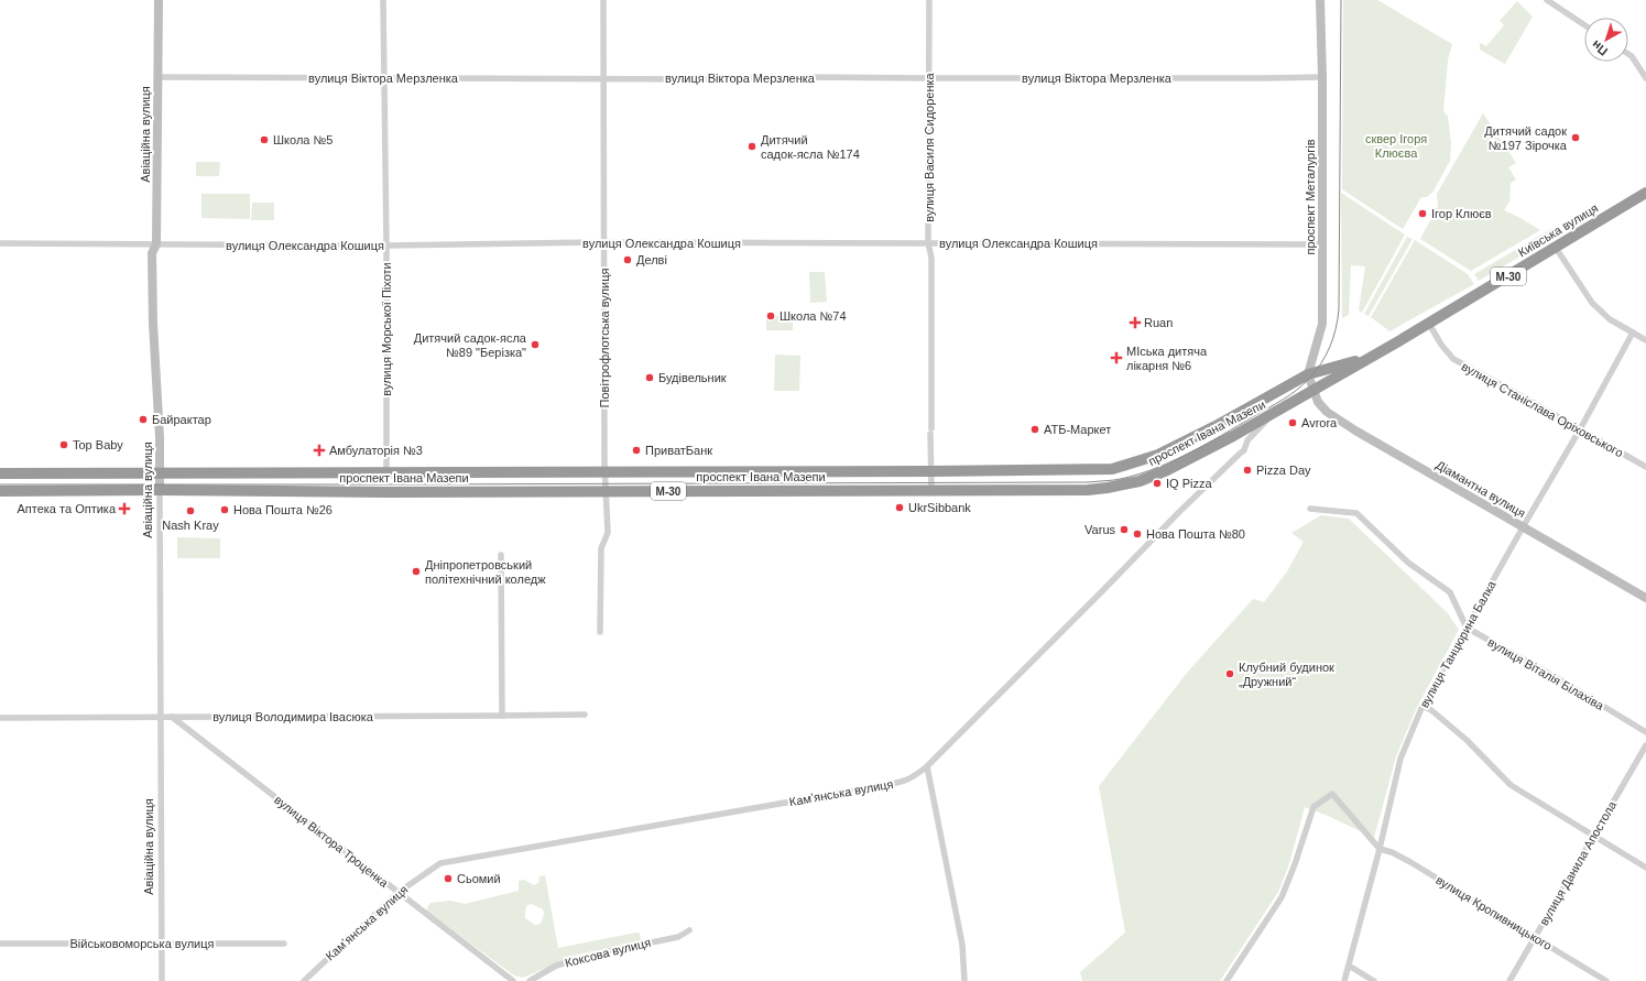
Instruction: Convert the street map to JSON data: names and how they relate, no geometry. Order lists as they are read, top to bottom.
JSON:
{
  "streets": {
    "highway": ["Київська вулиця", "М-30", "проспект Івана Мазепи"],
    "street": [
      "вулиця Віктора Мерзленка",
      "Авіаційна вулиця",
      "вулиця Василя Сидоренка",
      "проспект Металургів",
      "вулиця Олександра Кошиця",
      "вулиця Морської Піхоти",
      "Повітрофлотська вулиця",
      "вулиця Станіслава Оріховського",
      "Діамантна вулиця",
      "вулиця Танцюрина Балка",
      "вулиця Віталія Білахіва",
      "вулиця Володимира Івасюка",
      "Камʼянська вулиця",
      "вулиця Віктора Троценка",
      "вулиця Данила Апостола",
      "вулиця Кропивницького",
      "Військовоморська вулиця",
      "Коксова вулиця"
    ]
  },
  "crossings": [
    ["вулиця Віктора Мерзленка", "Авіаційна вулиця"],
    ["вулиця Віктора Мерзленка", "вулиця Василя Сидоренка"],
    ["вулиця Віктора Мерзленка", "проспект Металургів"],
    ["вулиця Віктора Мерзленка", "вулиця Морської Піхоти"],
    ["вулиця Віктора Мерзленка", "Повітрофлотська вулиця"],
    ["Авіаційна вулиця", "вулиця Олександра Кошиця"],
    ["Авіаційна вулиця", "проспект Івана Мазепи"],
    ["Авіаційна вулиця", "вулиця Володимира Івасюка"],
    ["Авіаційна вулиця", "Військовоморська вулиця"],
    ["вулиця Василя Сидоренка", "вулиця Олександра Кошиця"],
    ["вулиця Василя Сидоренка", "проспект Івана Мазепи"],
    ["проспект Металургів", "Київська вулиця"],
    ["проспект Металургів", "вулиця Олександра Кошиця"],
    ["проспект Металургів", "проспект Івана Мазепи"],
    ["проспект Металургів", "Діамантна вулиця"],
    ["Київська вулиця", "вулиця Станіслава Оріховського"],
    ["Київська вулиця", "проспект Івана Мазепи"],
    ["Київська вулиця", "Діамантна вулиця"],
    ["вулиця Олександра Кошиця", "вулиця Морської Піхоти"],
    ["вулиця Олександра Кошиця", "Повітрофлотська вулиця"],
    ["вулиця Морської Піхоти", "проспект Івана Мазепи"],
    ["Повітрофлотська вулиця", "проспект Івана Мазепи"],
    ["вулиця Станіслава Оріховського", "вулиця Танцюрина Балка"],
    ["проспект Івана Мазепи", "Діамантна вулиця"],
    ["проспект Івана Мазепи", "Камʼянська вулиця"],
    ["Діамантна вулиця", "вулиця Танцюрина Балка"],
    ["вулиця Танцюрина Балка", "вулиця Віталія Білахіва"],
    ["вулиця Танцюрина Балка", "вулиця Кропивницького"],
    ["вулиця Володимира Івасюка", "вулиця Віктора Троценка"],
    ["Камʼянська вулиця", "вулиця Віктора Троценка"],
    ["вулиця Данила Апостола", "вулиця Кропивницького"]
  ],
  "parks": ["сквер Ігоря Клюєва"],
  "places": {
    "other": [
      "Дитячий садок №197 Зірочка",
      "Школа №5",
      "Дитячий садок-ясла №174",
      "Ігор Клюєв",
      "Делві",
      "Школа №74",
      "Дитячий садок-ясла №89 \"Берізка\"",
      "Будівельник",
      "Байрактар",
      "Avrora",
      "АТБ-Маркет",
      "Top Baby",
      "ПриватБанк",
      "Pizza Day",
      "IQ Pizza",
      "UkrSibbank",
      "Нова Пошта №26",
      "Nash Kray",
      "Varus",
      "Нова Пошта №80",
      "Дніпропетровський політехнічний коледж",
      "Клубний будинок „Дружний“",
      "Сьомий"
    ],
    "health": [
      "Ruan",
      "МІська дитяча лікарня №6",
      "Амбулаторія №3",
      "Аптека та Оптика"
    ]
  },
  "north": "bottom left"
}
